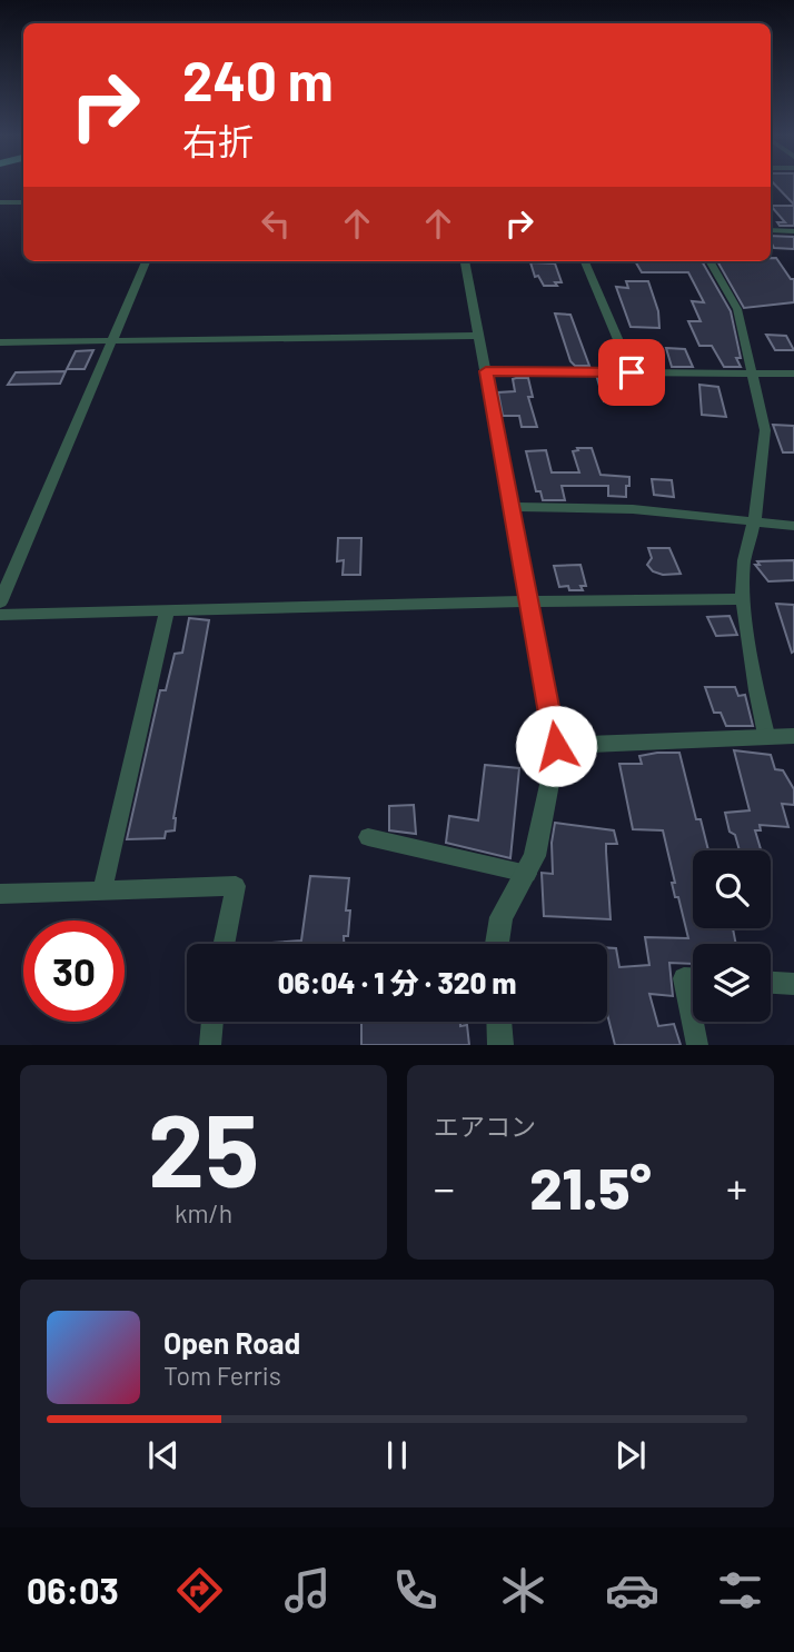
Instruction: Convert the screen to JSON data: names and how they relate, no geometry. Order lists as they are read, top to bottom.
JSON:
{
  "page": {
    "turn": ["240 m", "右折"],
    "limit": "30",
    "trip": "06:04 · 1 分 · 320 m",
    "tile": [
      ["25", "km/h"],
      "エアコン"
    ],
    "heat": ["−", "21.5°", "+"],
    "song": ["Open Road", "Tom Ferris"],
    "tabs": "06:03"
  }
}
